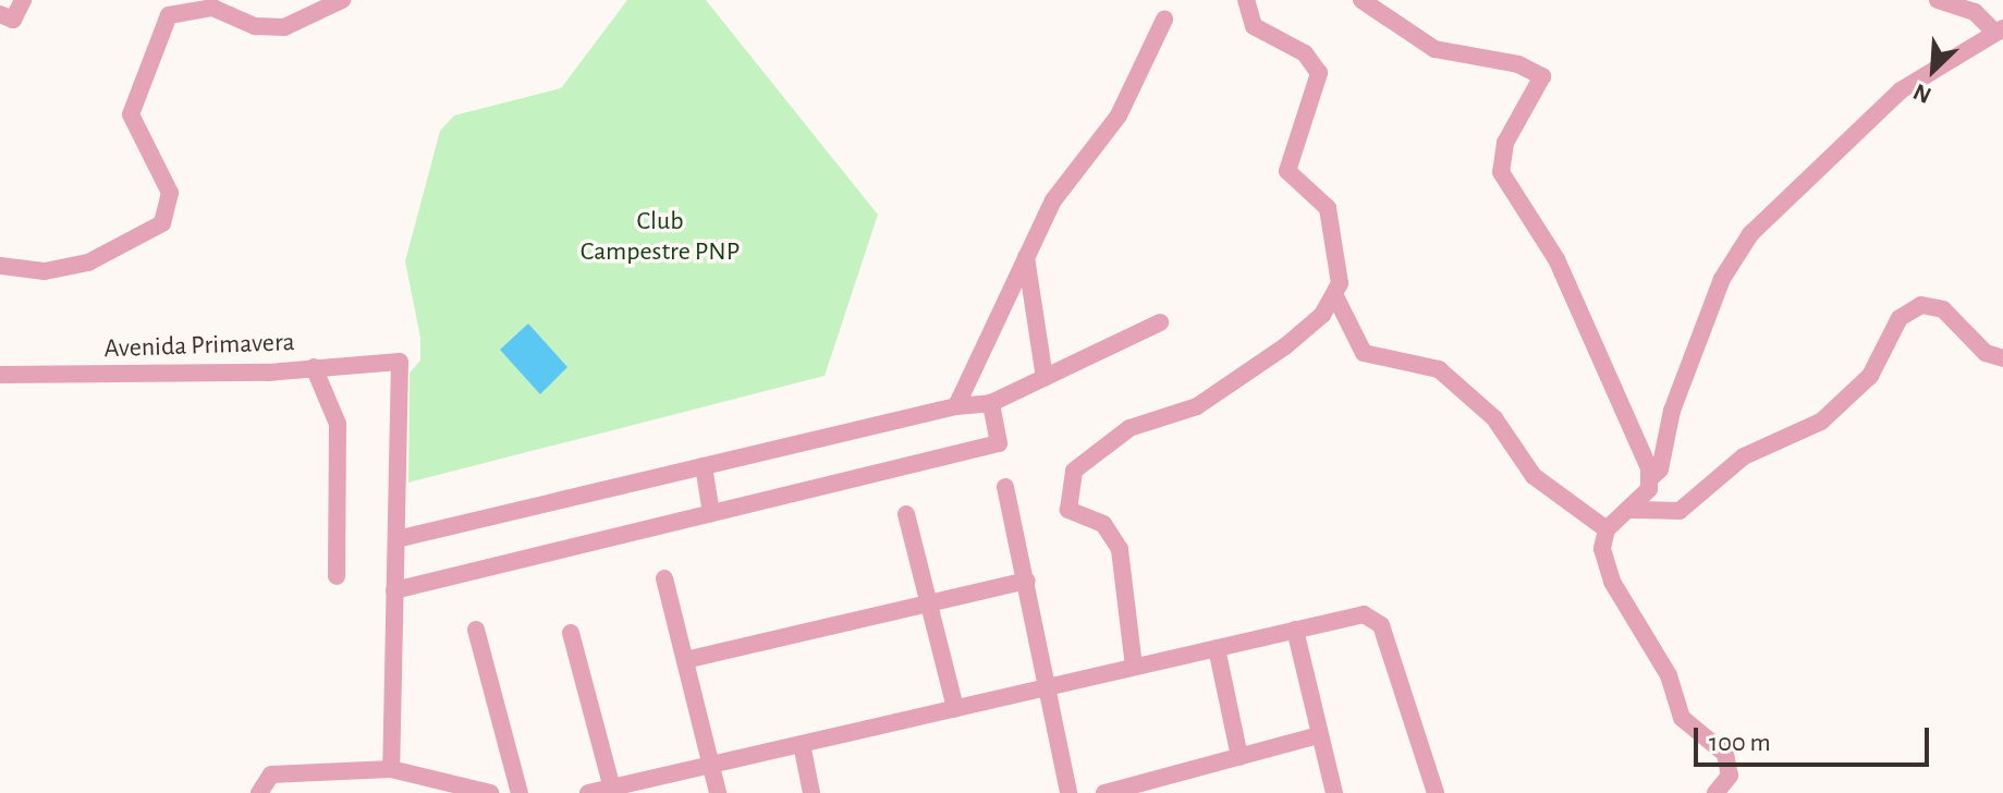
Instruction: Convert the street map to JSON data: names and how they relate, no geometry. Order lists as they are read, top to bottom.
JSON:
{
  "streets": {
    "street": ["Avenida Primavera"]
  },
  "parks": ["Club Campestre PNP"],
  "scale_bar": "100 m",
  "north": "bottom left"
}
